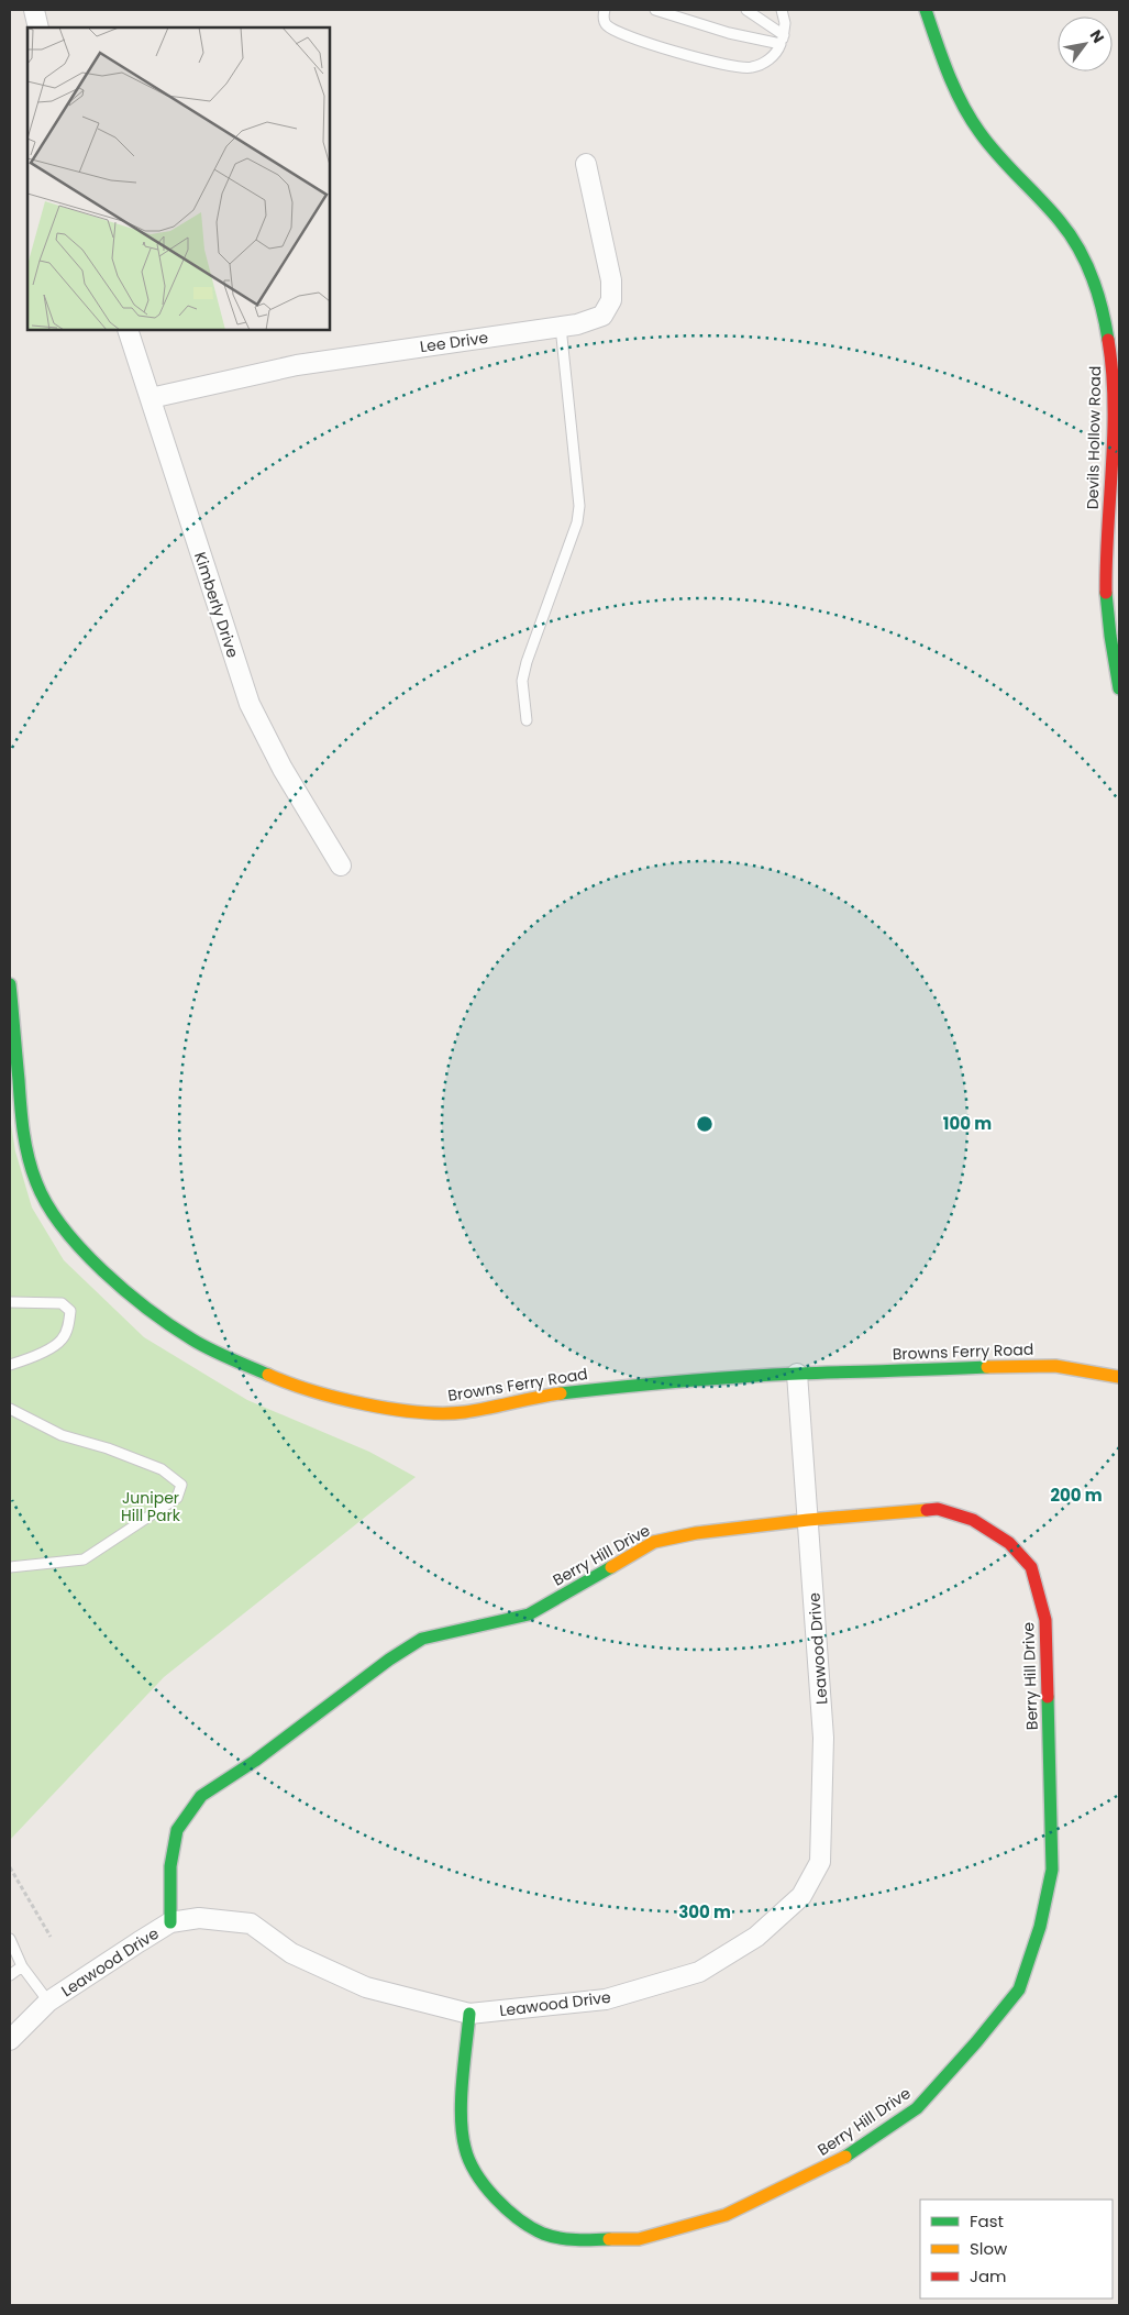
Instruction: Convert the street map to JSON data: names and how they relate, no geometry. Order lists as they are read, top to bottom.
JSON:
{
  "streets": {
    "street": [
      "Lee Drive",
      "Devils Hollow Road",
      "Kimberly Drive",
      "Browns Ferry Road",
      "Berry Hill Drive",
      "Leawood Drive"
    ]
  },
  "crossings": [
    ["Lee Drive", "Kimberly Drive"],
    ["Browns Ferry Road", "Leawood Drive"],
    ["Berry Hill Drive", "Leawood Drive"]
  ],
  "parks": ["Juniper Hill Park"],
  "legend": ["Fast", "Slow", "Jam"],
  "north": "top right",
  "rings": ["100 m", "200 m", "300 m"]
}
